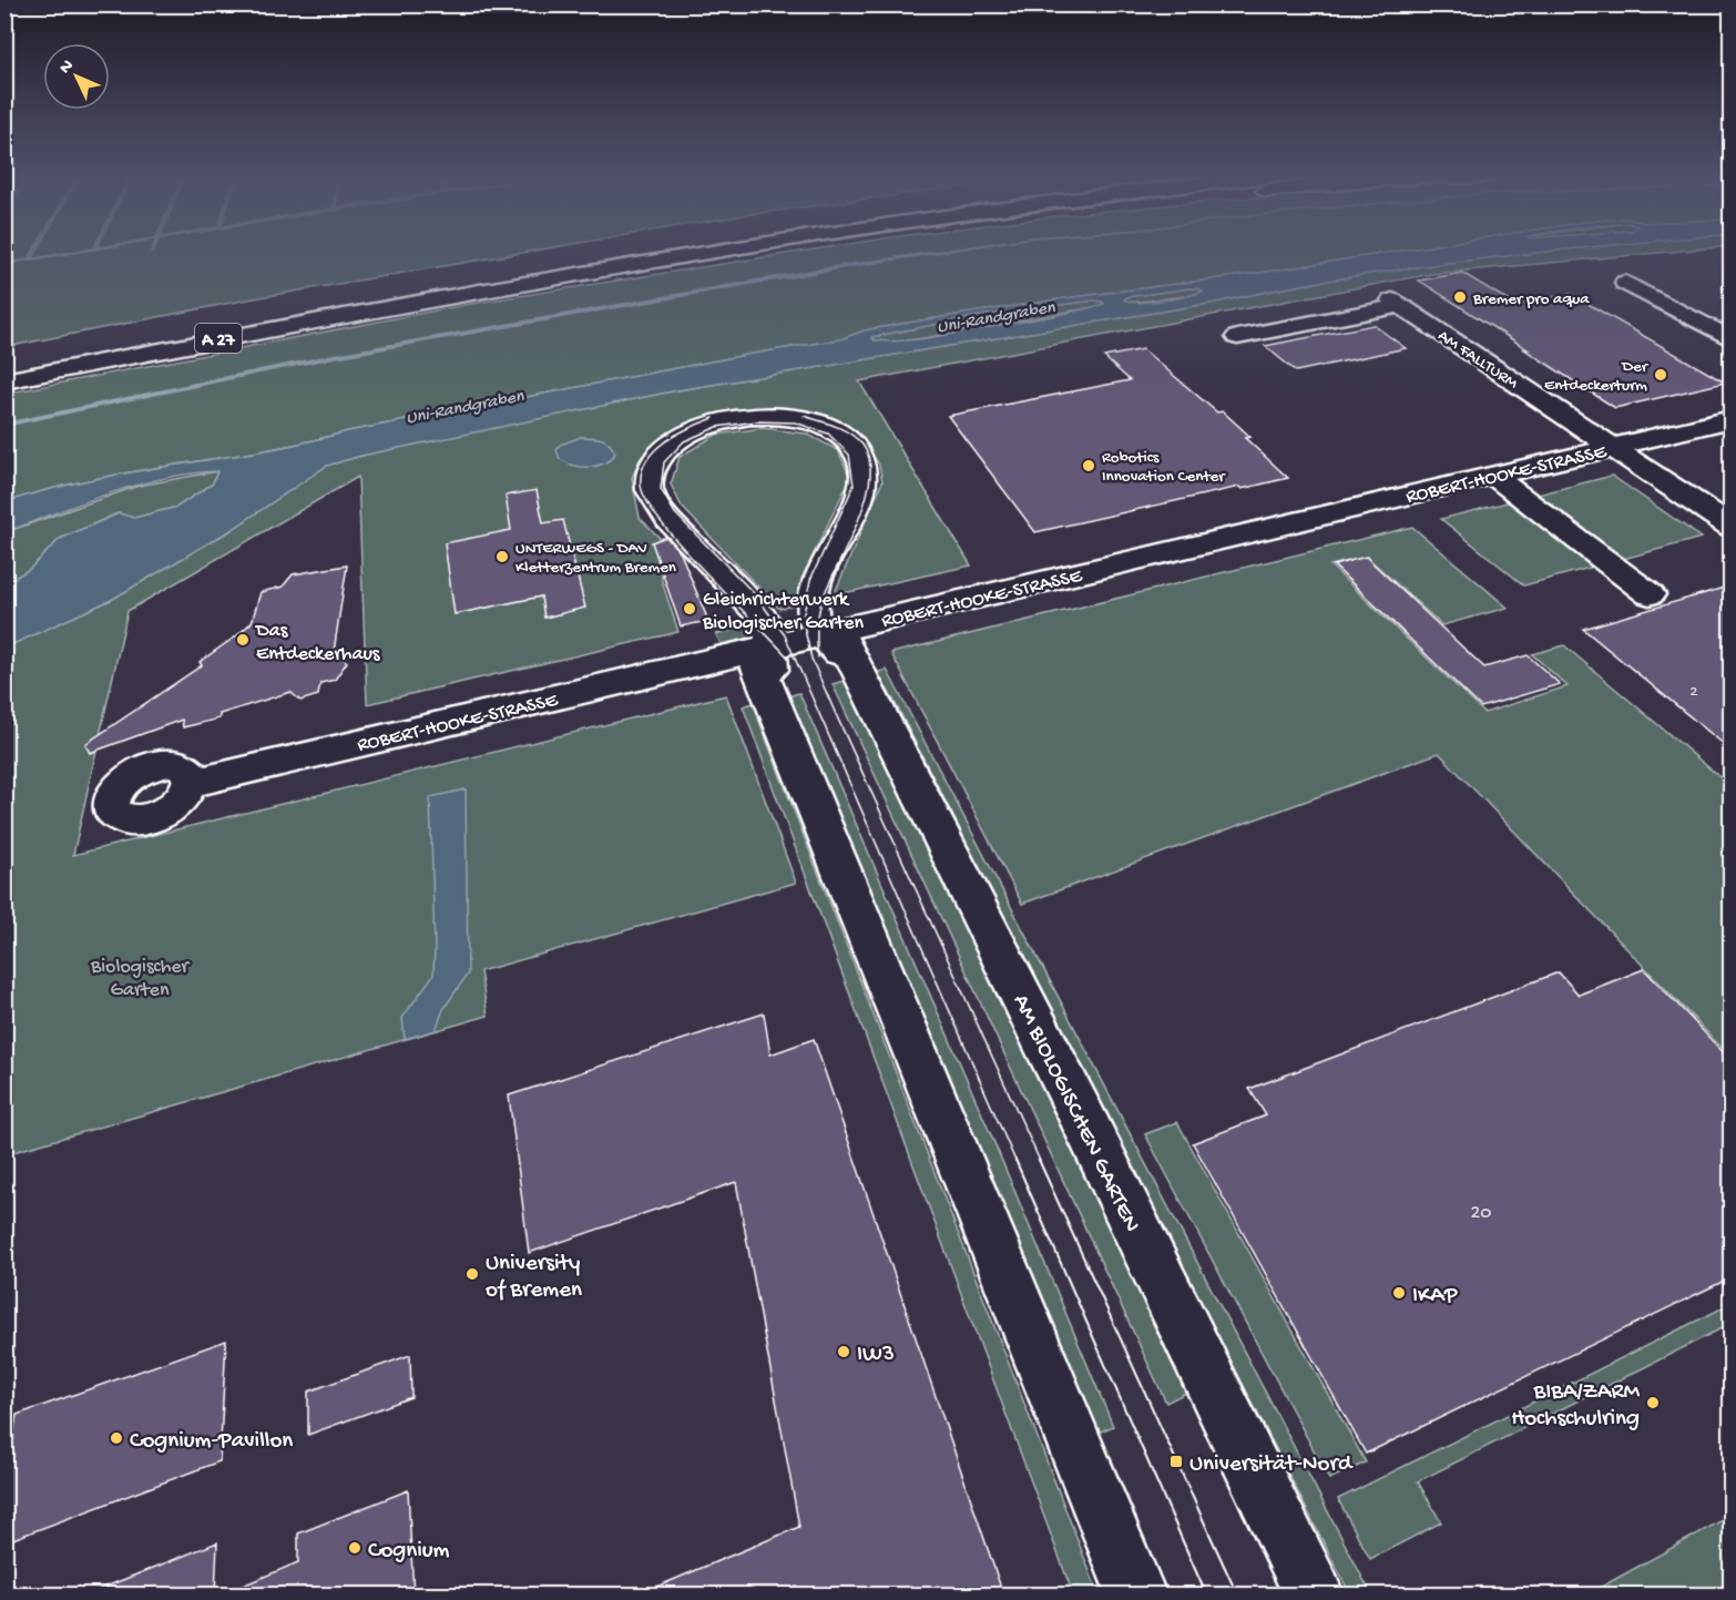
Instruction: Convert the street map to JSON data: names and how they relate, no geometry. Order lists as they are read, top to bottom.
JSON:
{
  "streets": {
    "main road": [
      "A 27",
      "AM FALLTURM",
      "ROBERT-HOOKE-STRASSE",
      "AM BIOLOGISCHEN GARTEN"
    ]
  },
  "crossings": [
    ["AM FALLTURM", "ROBERT-HOOKE-STRASSE"],
    ["ROBERT-HOOKE-STRASSE", "AM BIOLOGISCHEN GARTEN"]
  ],
  "water": ["Uni-Randgraben"],
  "parks": ["Biologischer Garten"],
  "places": {
    "other": [
      "Bremer pro aqua",
      "Der Entdeckerturm",
      "Robotics Innovation Center",
      "UNTERWEGS - DAV Kletterzentrum Bremen",
      "Gleichrichterwerk Biologischer Garten",
      "Das Entdeckerhaus",
      "University of Bremen",
      "IKAP",
      "IW3",
      "BIBA/ZARM Hochschulring",
      "Cognium-Pavillon",
      "Cognium"
    ],
    "transit": ["Universität-Nord"]
  },
  "house_numbers": ["2", "20"],
  "north": "top left"
}
